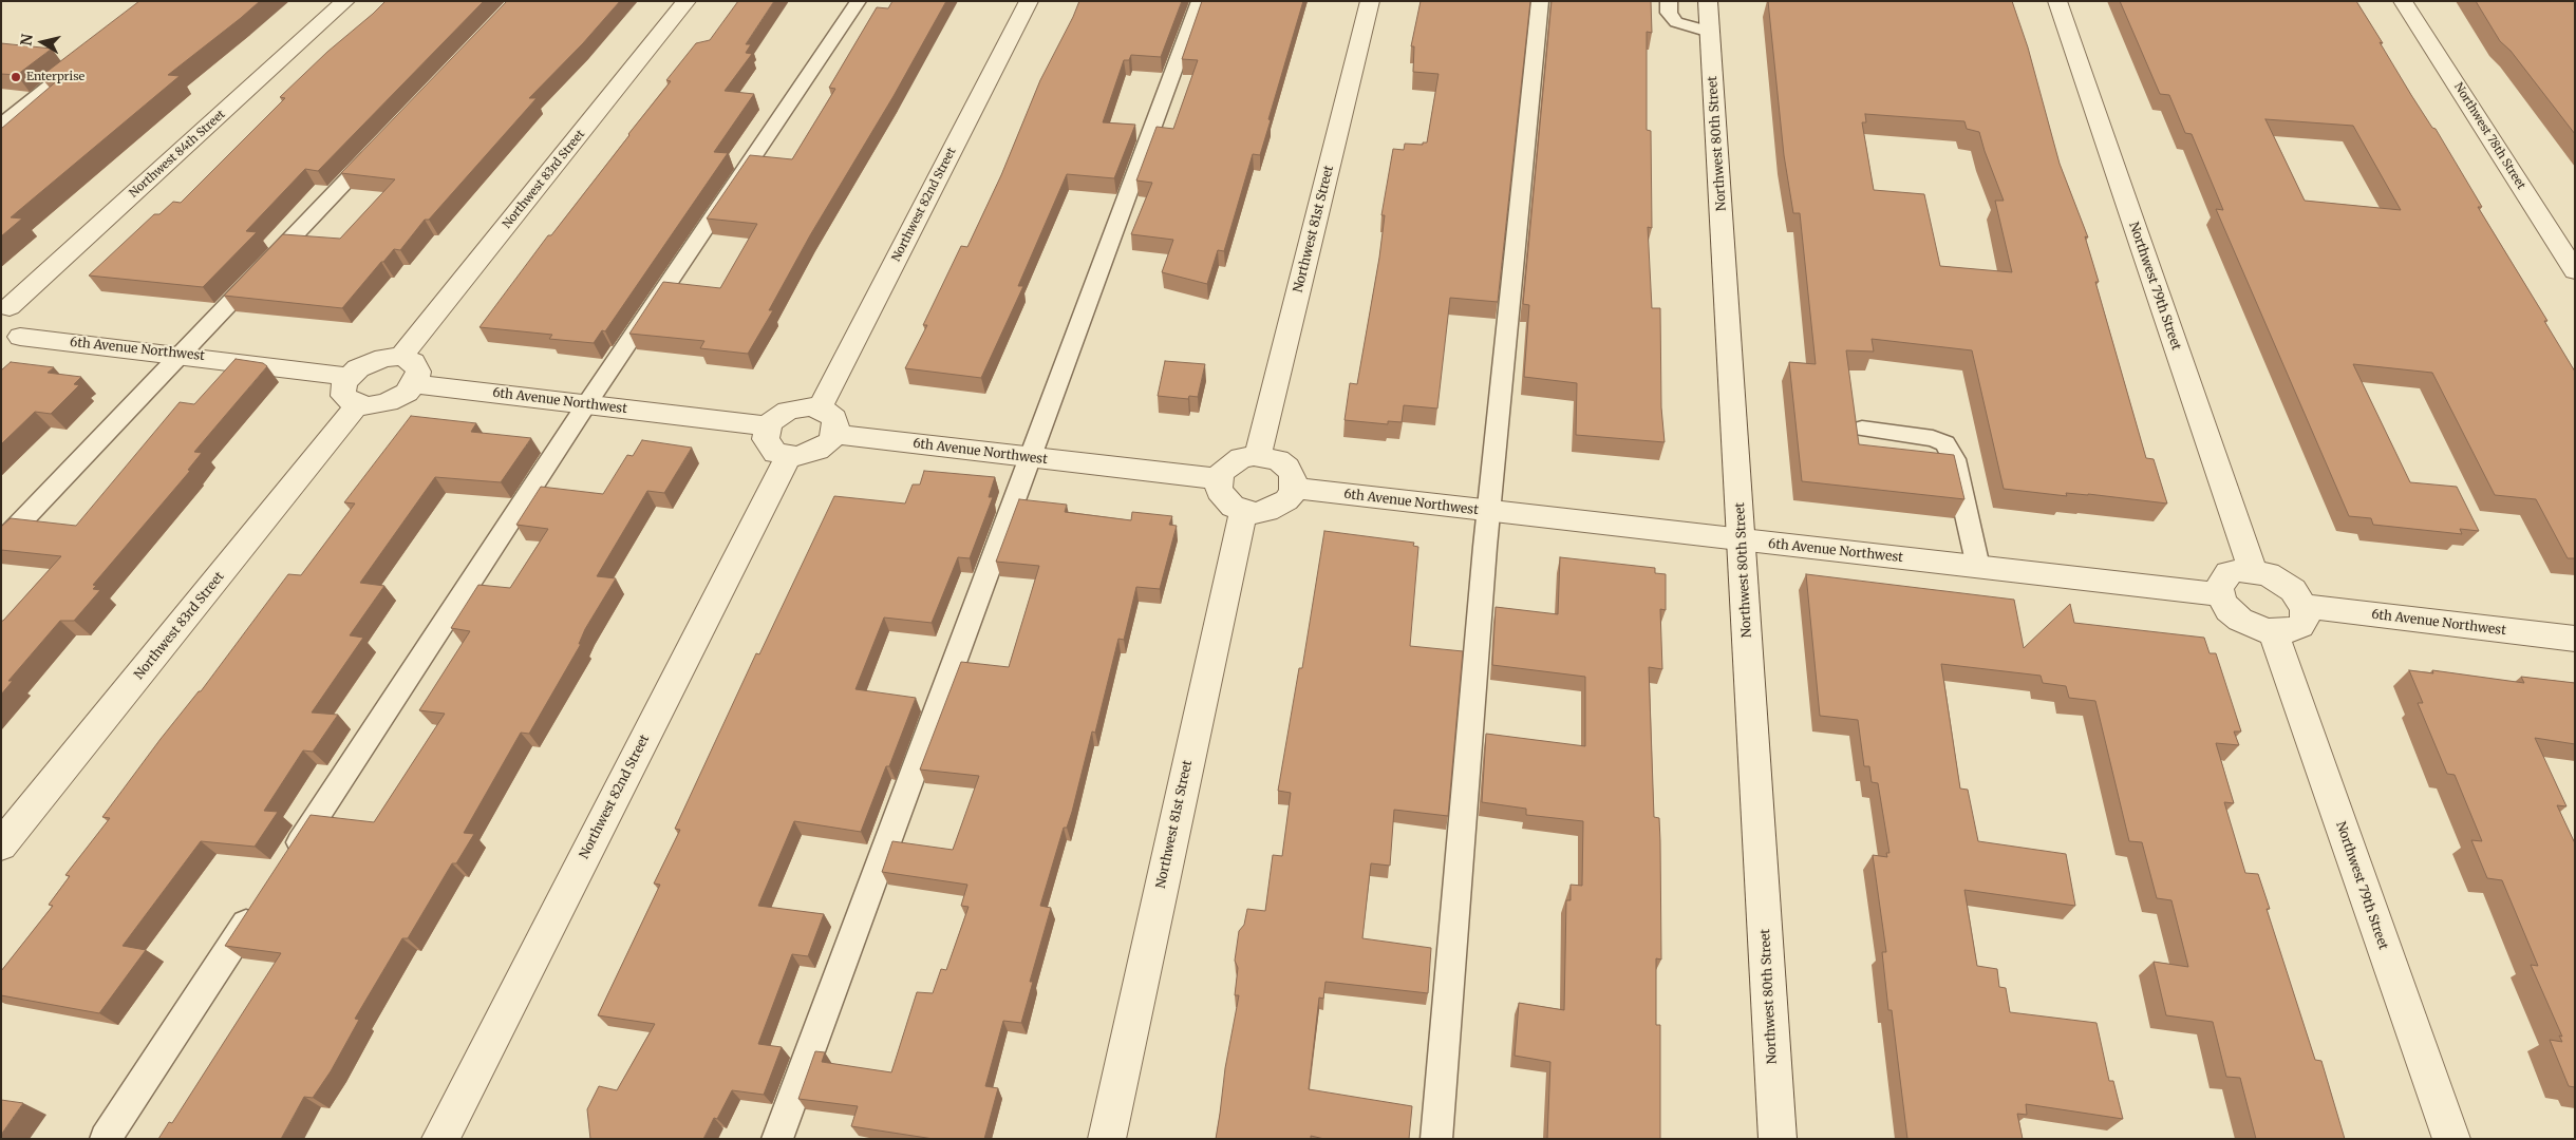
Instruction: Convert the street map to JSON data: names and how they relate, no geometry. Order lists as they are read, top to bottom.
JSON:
{
  "streets": {
    "street": [
      "Northwest 78th Street",
      "Northwest 80th Street",
      "Northwest 84th Street",
      "Northwest 83rd Street",
      "Northwest 82nd Street",
      "Northwest 81st Street",
      "Northwest 79th Street",
      "6th Avenue Northwest"
    ]
  },
  "crossings": [
    ["Northwest 80th Street", "6th Avenue Northwest"],
    ["Northwest 83rd Street", "6th Avenue Northwest"],
    ["Northwest 82nd Street", "6th Avenue Northwest"],
    ["Northwest 81st Street", "6th Avenue Northwest"],
    ["Northwest 79th Street", "6th Avenue Northwest"]
  ],
  "places": ["Enterprise"],
  "north": "left"
}
